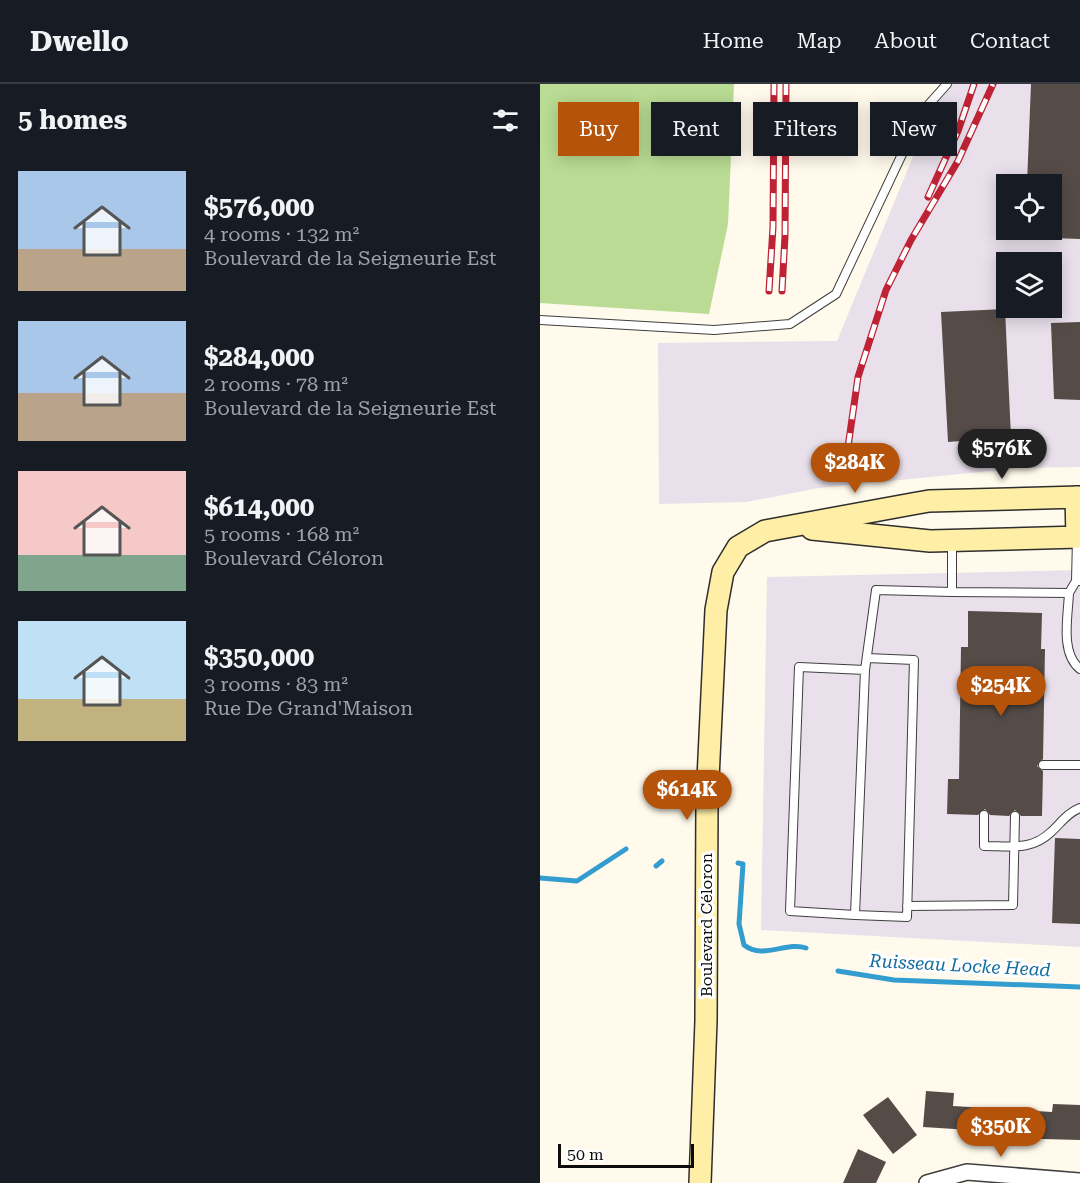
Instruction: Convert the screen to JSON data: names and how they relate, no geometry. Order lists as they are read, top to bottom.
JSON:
{
  "streets": {
    "street": ["Boulevard Céloron"]
  },
  "water": ["Ruisseau Locke Head"],
  "scale_bar": "50 m",
  "page": {
    "header": "Dwello",
    "nav": [
      "Home",
      "Map",
      "About",
      "Contact"
    ],
    "heading": "5 homes",
    "chip": [
      "Buy",
      "Rent",
      "Filters",
      "New"
    ],
    "list": [
      {
        "name": "$576,000",
        "note": "4 rooms · 132 m² · Boulevard de la Seigneurie Est"
      },
      {
        "name": "$284,000",
        "note": "2 rooms · 78 m² · Boulevard de la Seigneurie Est"
      },
      {
        "name": "$614,000",
        "note": "5 rooms · 168 m² · Boulevard Céloron"
      },
      {
        "name": "$350,000",
        "note": "3 rooms · 83 m² · Rue De Grand'Maison"
      }
    ],
    "price": [
      "$576K",
      "$284K",
      "$254K",
      "$614K",
      "$350K"
    ],
    "scale": "50 m"
  }
}
